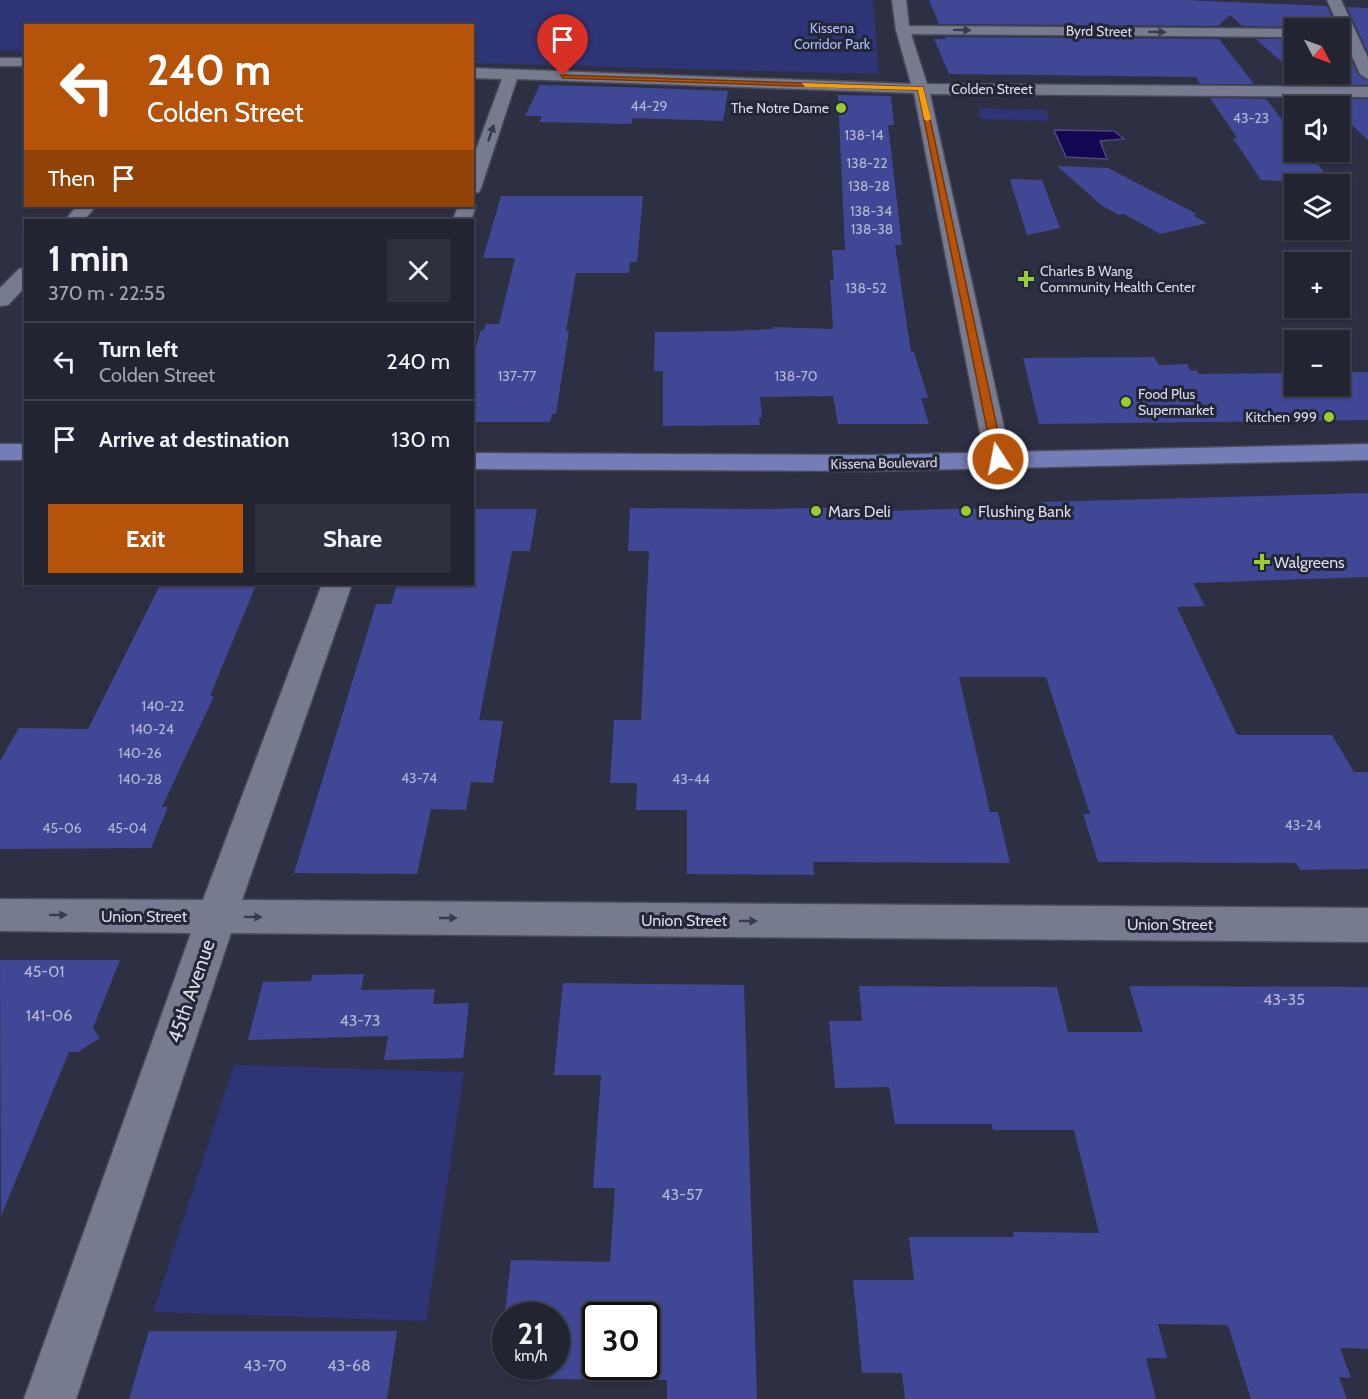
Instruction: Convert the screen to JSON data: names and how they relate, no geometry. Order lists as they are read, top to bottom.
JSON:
{
  "streets": {
    "main road": ["Kissena Boulevard"],
    "street": [
      "Byrd Street",
      "Colden Street",
      "Union Street",
      "45th Avenue"
    ]
  },
  "crossings": [
    ["Union Street", "45th Avenue"]
  ],
  "one_way": ["Byrd Street", "Union Street"],
  "parks": ["Kissena Corridor Park"],
  "places": {
    "other": [
      "The Notre Dame",
      "Food Plus Supermarket",
      "Kitchen 999",
      "Mars Deli",
      "Flushing Bank"
    ],
    "health": ["Charles B Wang Community Health Center", "Walgreens"]
  },
  "house_numbers": [
    "44-29",
    "43-23",
    "138-14",
    "138-22",
    "138-28",
    "138-34",
    "138-38",
    "138-52",
    "137-77",
    "138-70",
    "140-22",
    "140-24",
    "140-26",
    "43-74",
    "140-28",
    "43-44",
    "43-24",
    "45-06",
    "45-04",
    "45-01",
    "43-35",
    "141-06",
    "43-73",
    "43-57",
    "43-70",
    "43-68"
  ],
  "north": "bottom right",
  "page": {
    "map_buttons": ["+", "−"],
    "turn": ["240 m", "Colden Street"],
    "then": "Then",
    "heading": ["1 min", "370 m · 22:55"],
    "list": [
      {
        "name": "Turn left",
        "note": "Colden Street",
        "value": "240 m"
      },
      {
        "name": "Arrive at destination",
        "value": "130 m"
      }
    ],
    "buttons": ["Exit", "Share"],
    "speed": "21 km/h",
    "limit": "30"
  }
}
